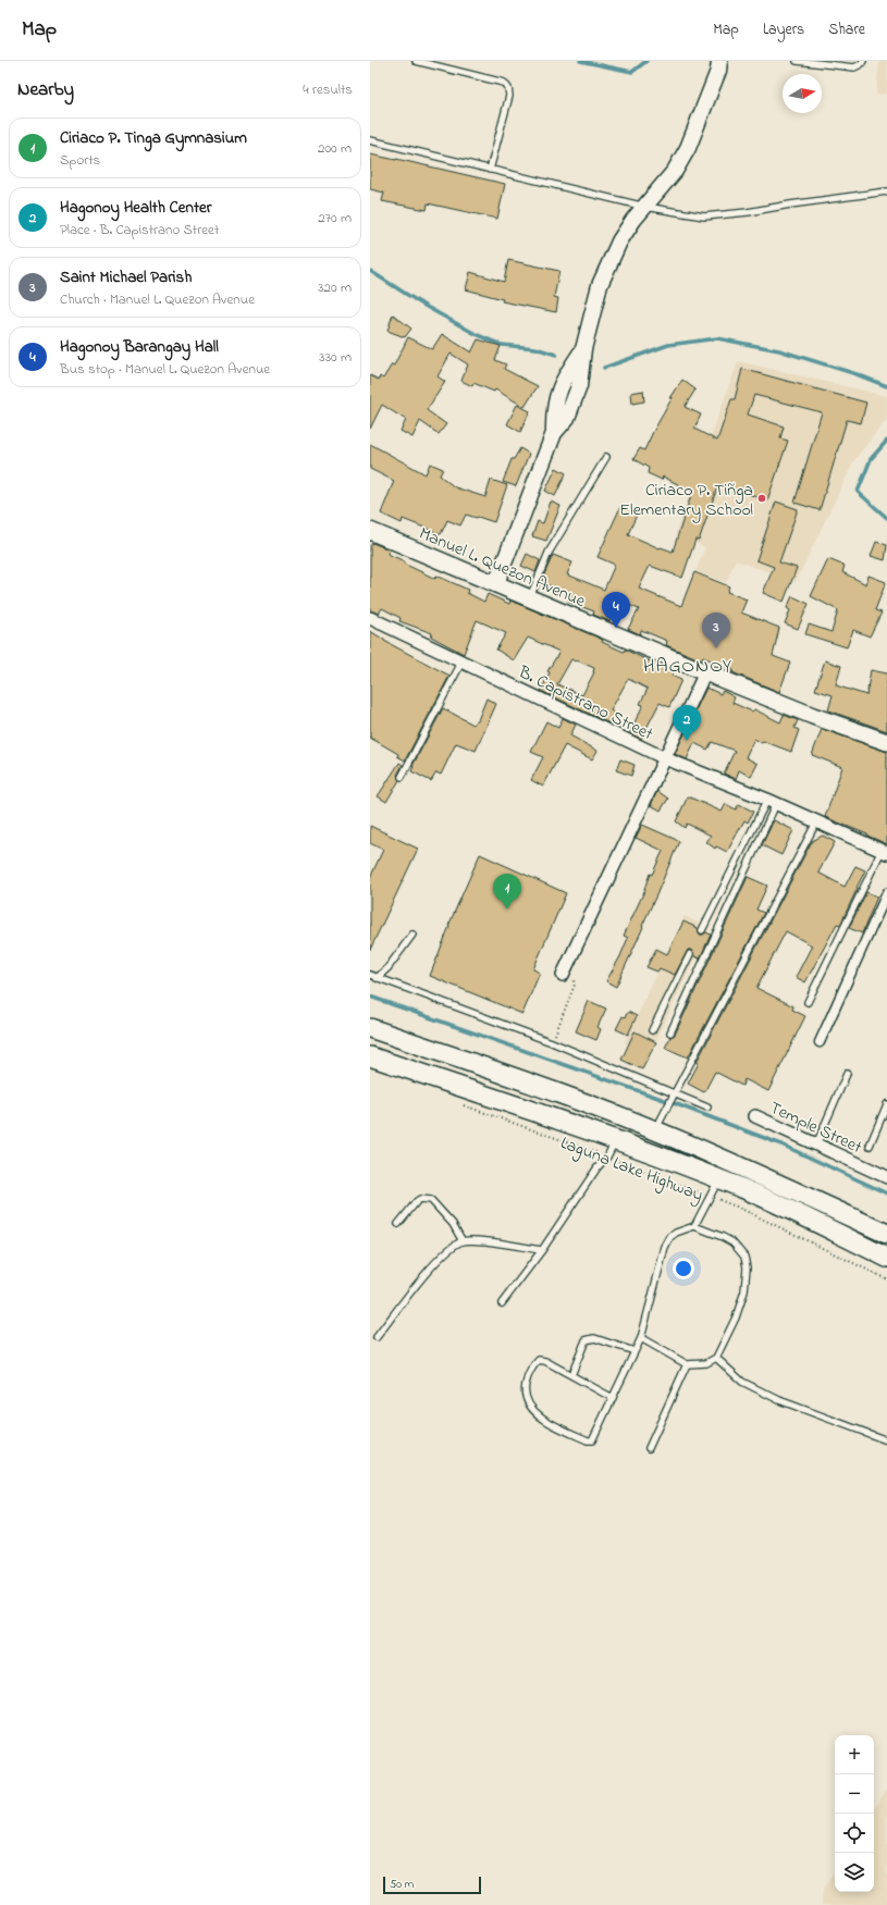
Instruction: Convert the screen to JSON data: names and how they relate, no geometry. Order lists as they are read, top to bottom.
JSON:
{
  "streets": {
    "main road": ["Manuel L. Quezon Avenue", "Laguna Lake Highway"],
    "street": ["B. Capistrano Street", "Temple Street"]
  },
  "districts": ["HAGONOY"],
  "places": ["Ciriaco P. Tiñga Elementary School"],
  "scale_bar": "50 m",
  "north": "right",
  "page": {
    "header": "Map",
    "nav": ["Map", "Layers", "Share"],
    "heading": ["Nearby", "4 results"],
    "list": [
      {
        "mark": "1",
        "name": "Ciriaco P. Tinga Gymnasium",
        "note": "Sports",
        "value": "200 m"
      },
      {
        "mark": "2",
        "name": "Hagonoy Health Center",
        "note": "Place · B. Capistrano Street",
        "value": "270 m"
      },
      {
        "mark": "3",
        "name": "Saint Michael Parish",
        "note": "Church · Manuel L. Quezon Avenue",
        "value": "320 m"
      },
      {
        "mark": "4",
        "name": "Hagonoy Barangay Hall",
        "note": "Bus stop · Manuel L. Quezon Avenue",
        "value": "330 m"
      }
    ],
    "pins": [
      "4",
      "3",
      "2",
      "1"
    ],
    "map_buttons": ["+", "−"],
    "scale": "50 m"
  }
}
